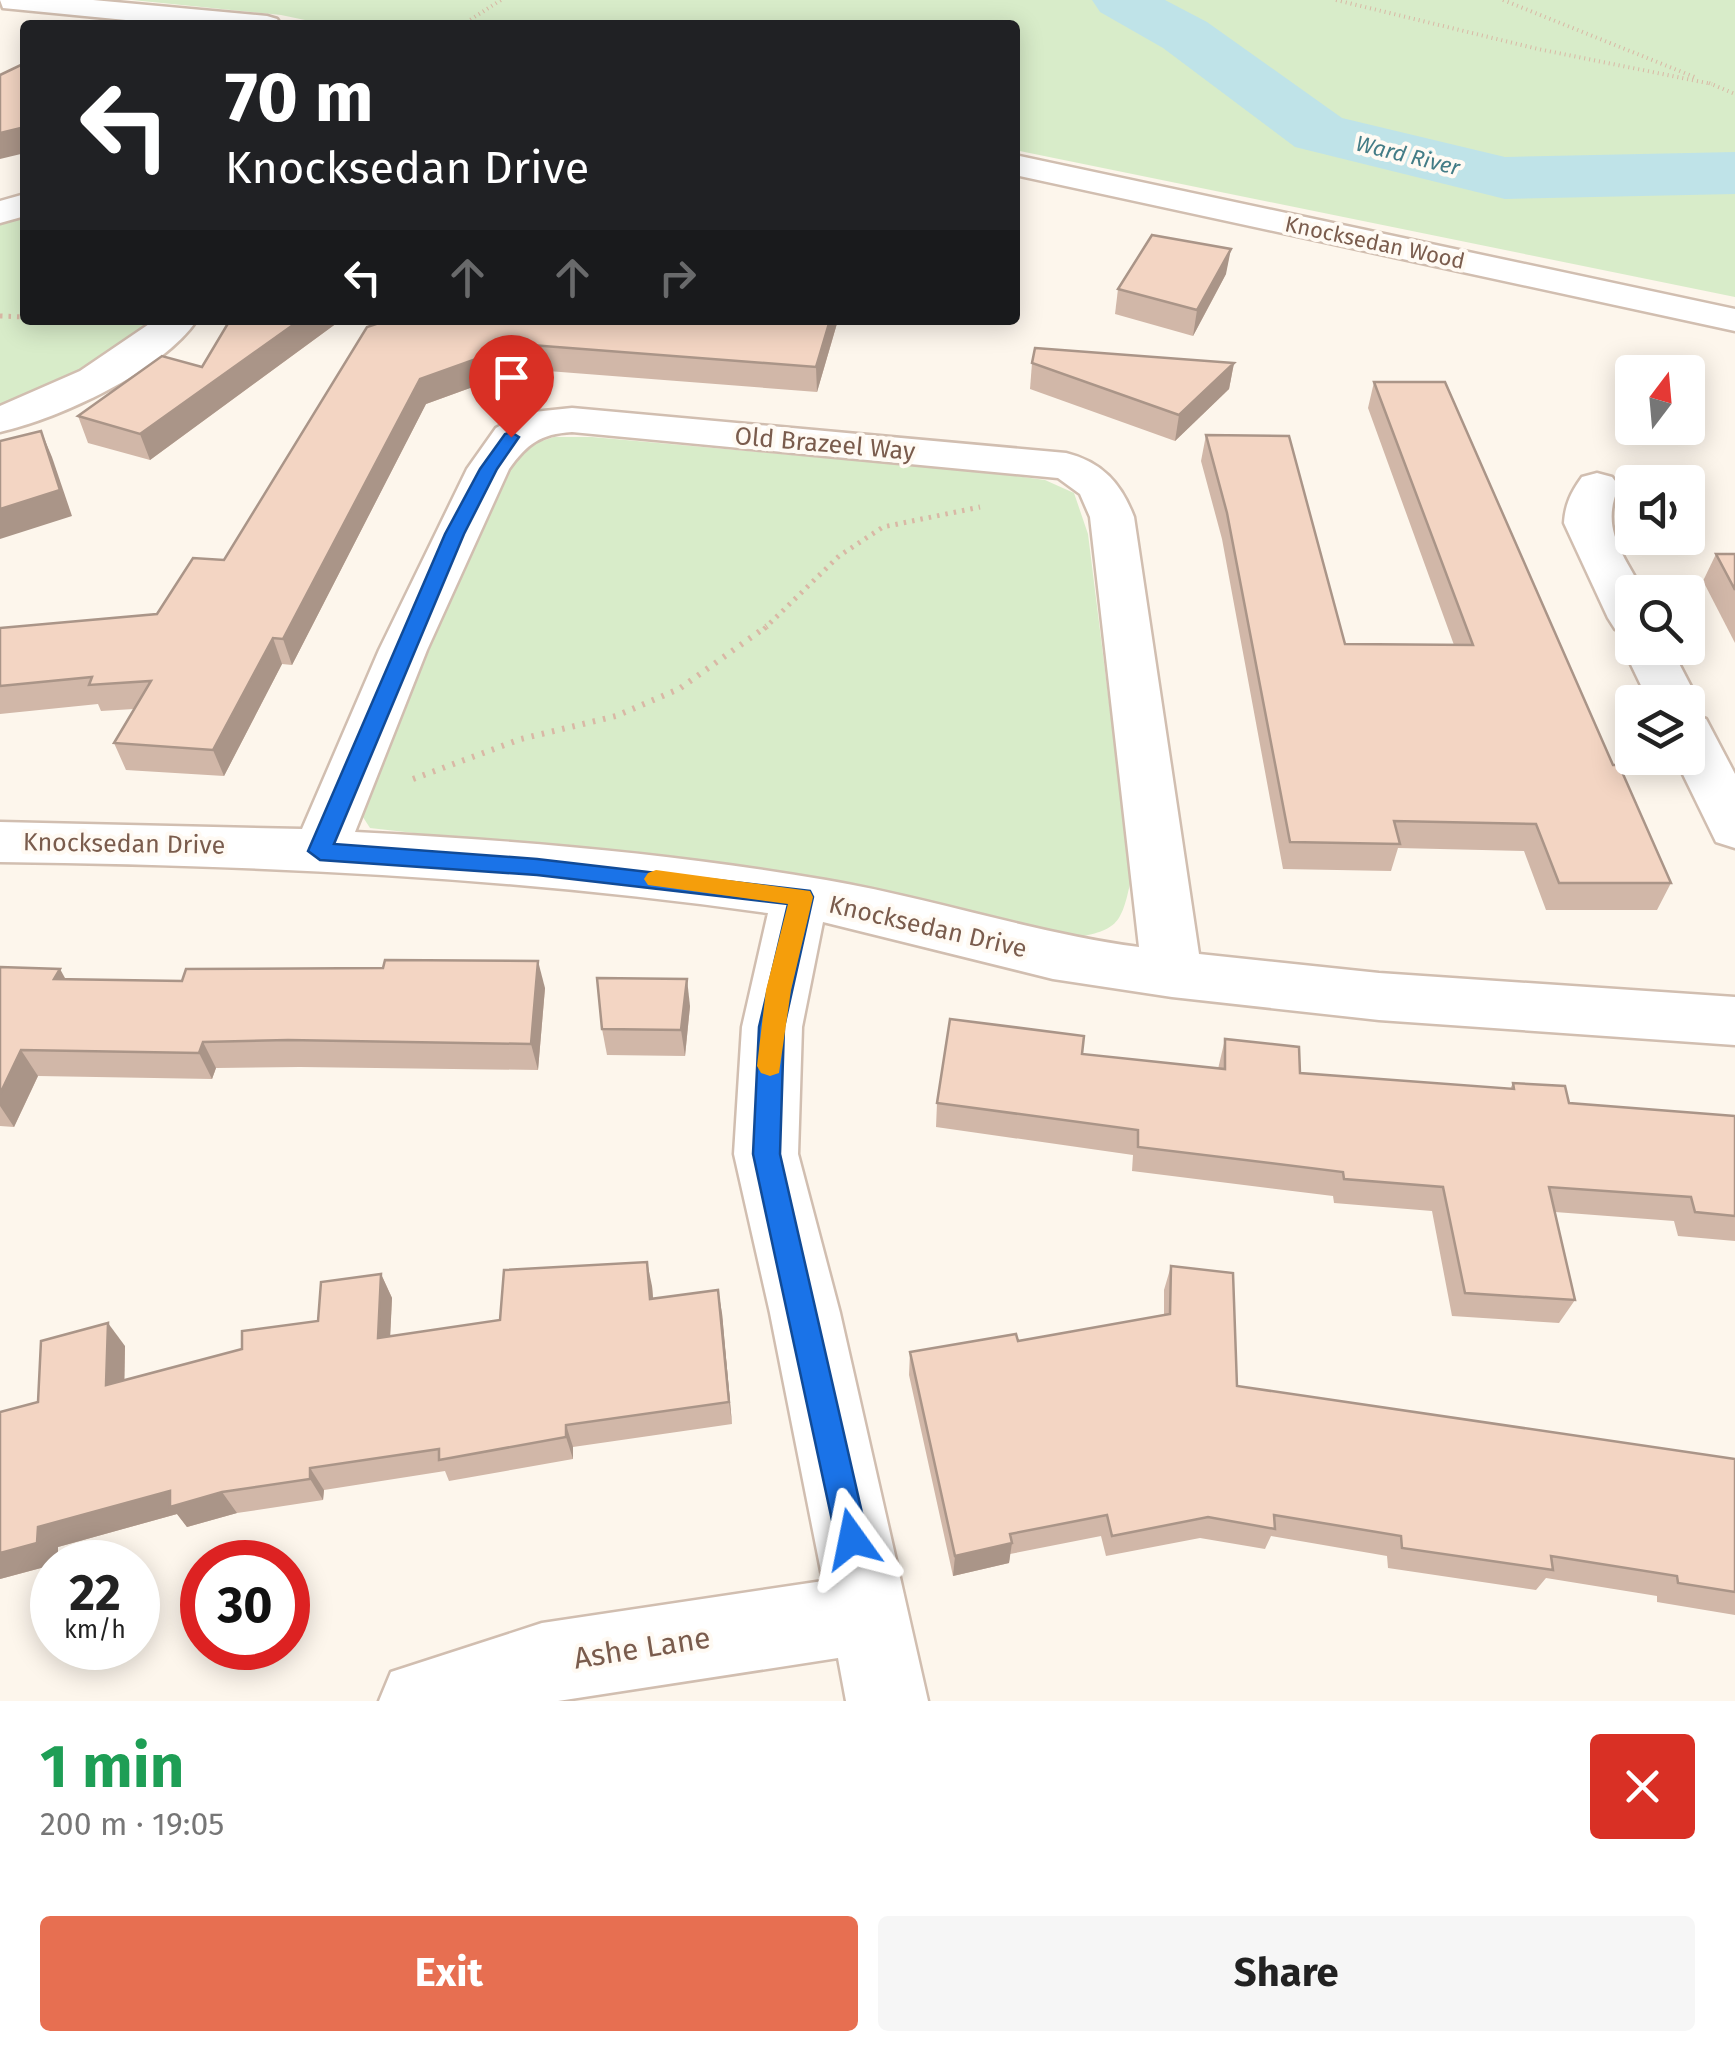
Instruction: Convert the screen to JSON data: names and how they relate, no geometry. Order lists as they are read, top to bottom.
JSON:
{
  "streets": {
    "street": [
      "Knocksedan Wood",
      "Old Brazeel Way",
      "Knocksedan Drive",
      "Ashe Lane"
    ]
  },
  "crossings": [
    ["Old Brazeel Way", "Knocksedan Drive"]
  ],
  "water": ["Ward River"],
  "north": "top",
  "page": {
    "turn": ["70 m", "Knocksedan Drive"],
    "speed": "22 km/h",
    "limit": "30",
    "heading": ["1 min", "200 m · 19:05"],
    "buttons": ["Exit", "Share"]
  }
}
